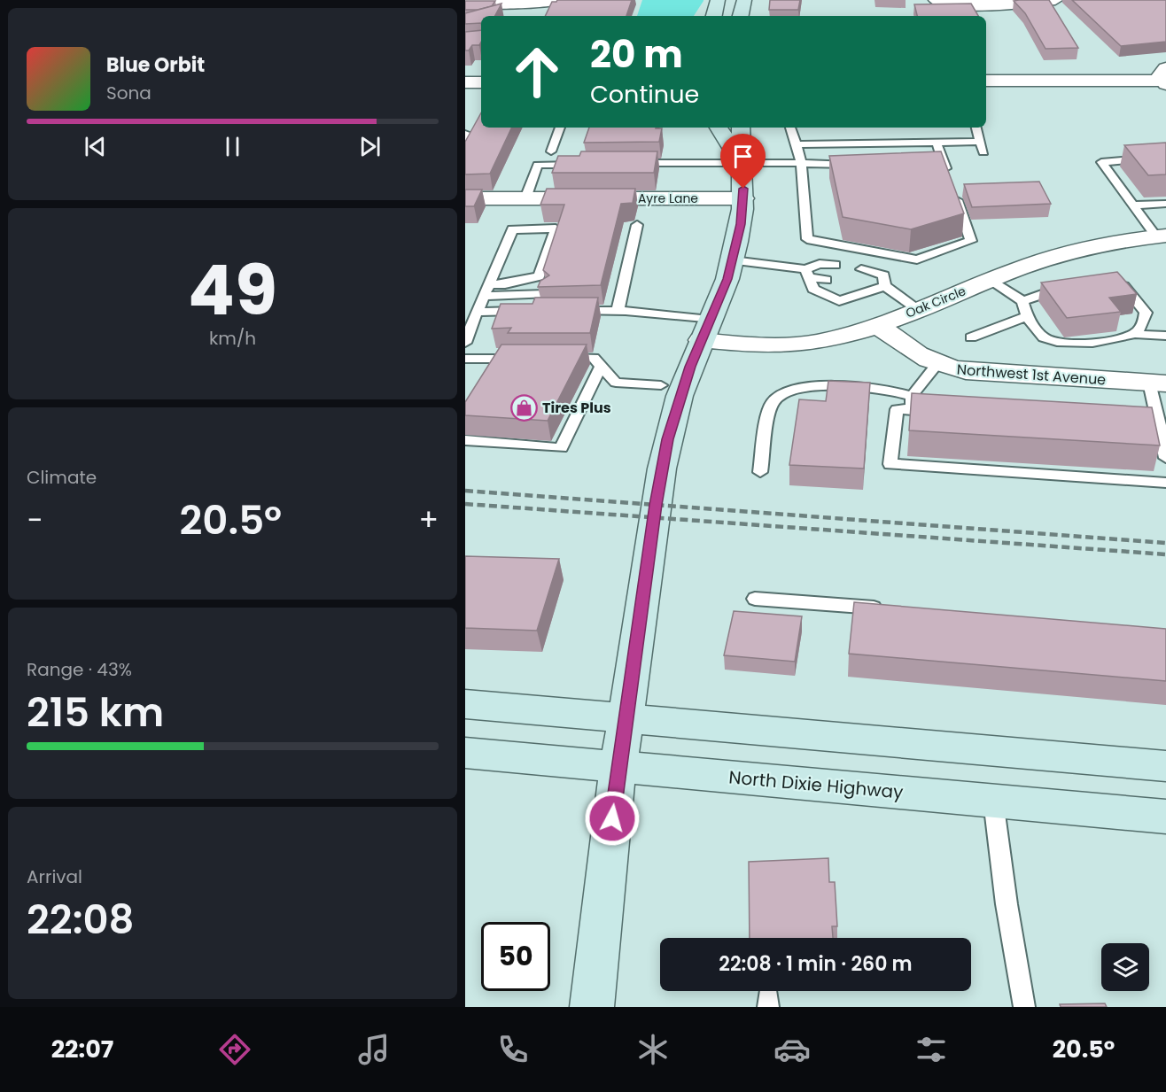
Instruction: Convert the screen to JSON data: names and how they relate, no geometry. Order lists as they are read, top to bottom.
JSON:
{
  "streets": {
    "main road": ["North Dixie Highway"],
    "street": ["Ayre Lane", "Oak Circle", "Northwest 1st Avenue"]
  },
  "crossings": [
    ["Oak Circle", "Northwest 1st Avenue"]
  ],
  "places": {
    "shop": ["Tires Plus"]
  },
  "page": {
    "turn": ["20 m", "Continue"],
    "song": ["Blue Orbit", "Sona"],
    "tile": [
      ["49", "km/h"],
      "Climate",
      ["Range · 43%", "215 km"],
      ["Arrival", "22:08"]
    ],
    "heat": ["−", "20.5°", "+"],
    "limit": "50",
    "trip": "22:08 · 1 min · 260 m",
    "tabs": ["22:07", "20.5°"]
  }
}
